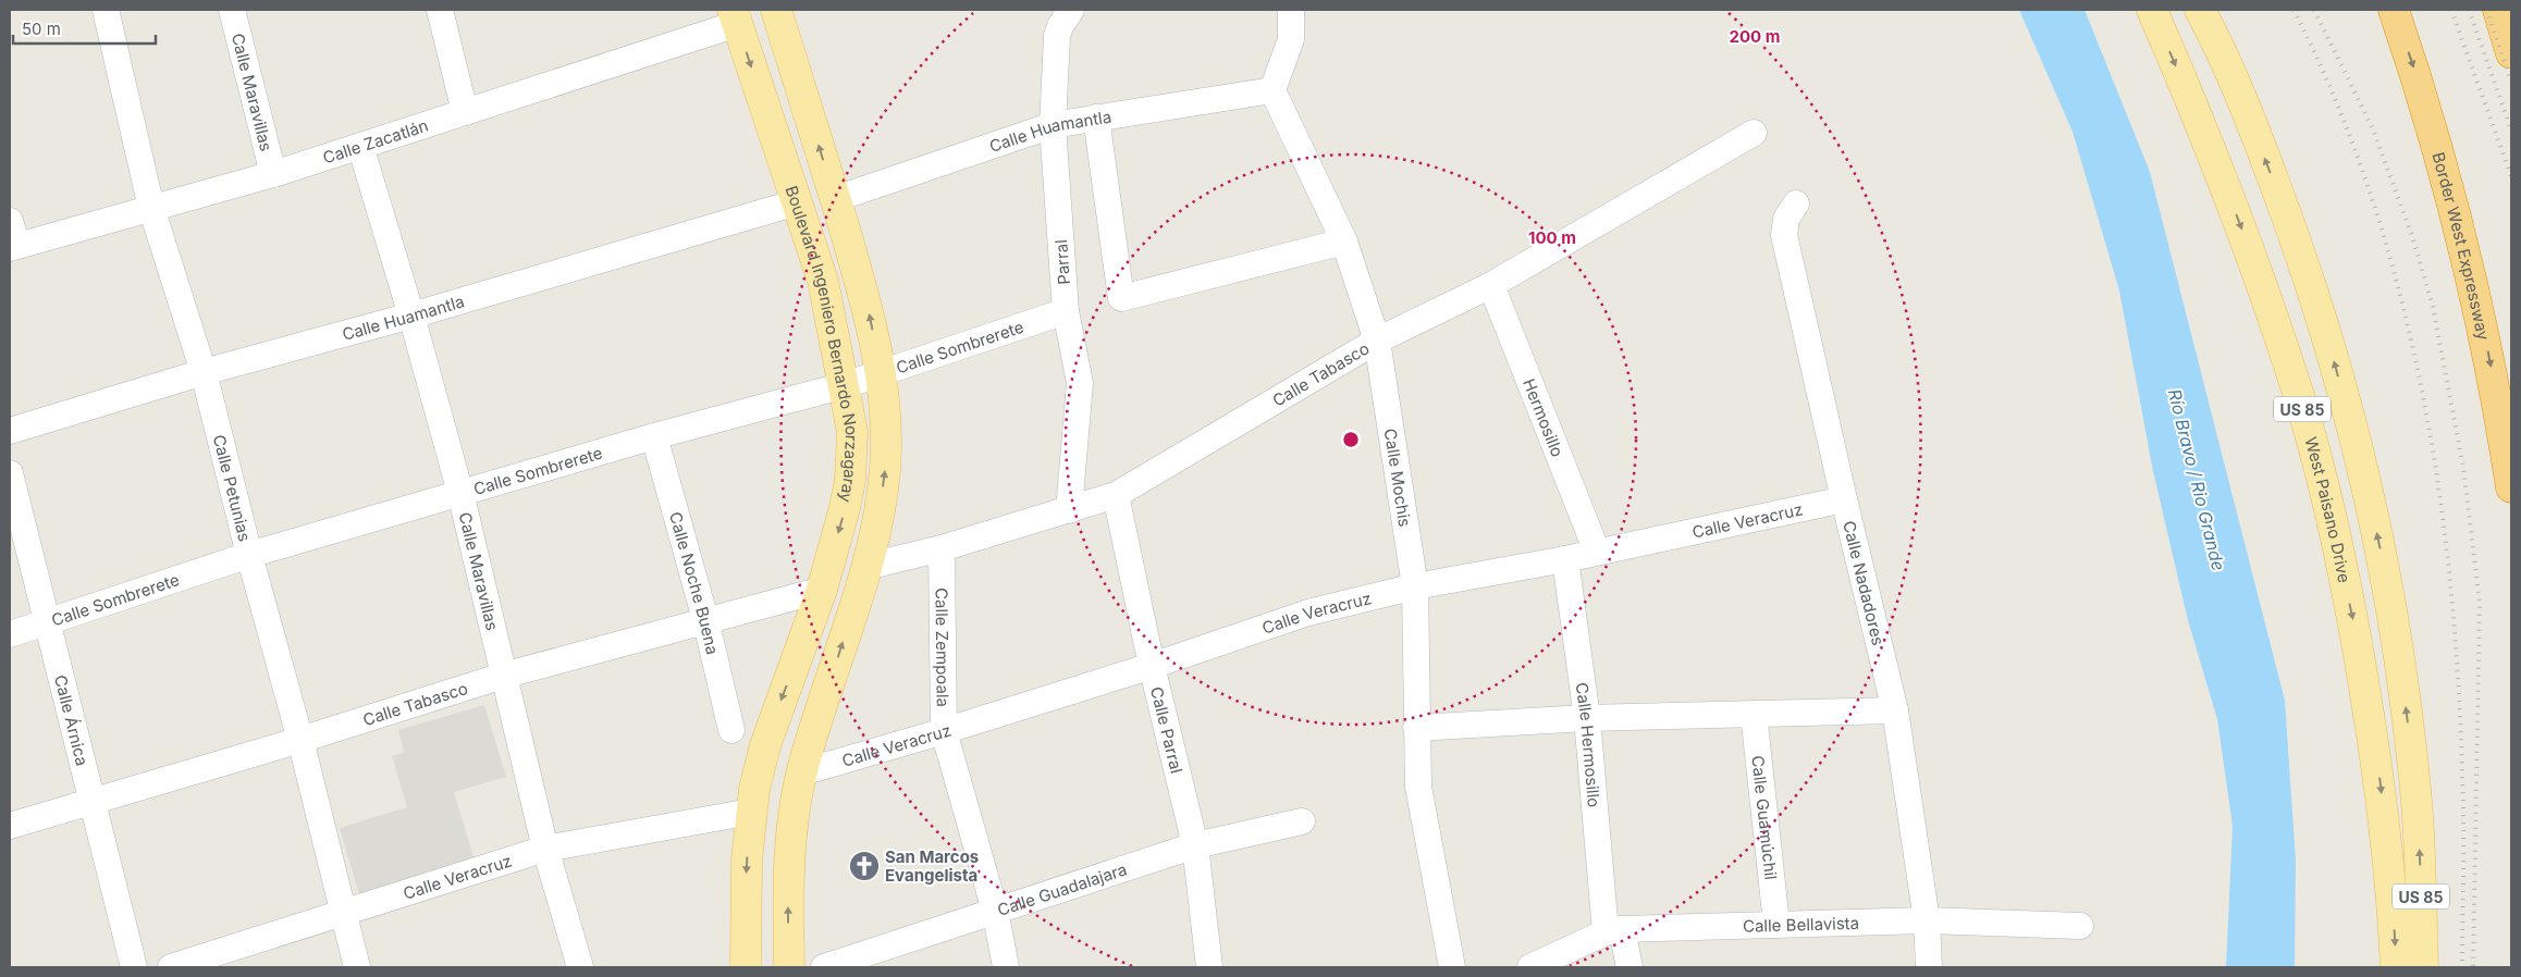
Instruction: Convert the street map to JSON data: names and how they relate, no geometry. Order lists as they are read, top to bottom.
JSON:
{
  "streets": {
    "highway": ["Border West Expressway"],
    "main road": ["Boulevard Ingeniero Bernardo Norzagaray", "US 85", "West Paisano Drive"],
    "street": [
      "Calle Maravillas",
      "Calle Huamantla",
      "Calle Zacatlán",
      "Parral",
      "Calle Sombrerete",
      "Calle Tabasco",
      "Hermosillo",
      "Calle Mochis",
      "Calle Petunias",
      "Calle Veracruz",
      "Calle Nadadores",
      "Calle Noche Buena",
      "Calle Zempoala",
      "Calle Árnica",
      "Calle Parral",
      "Calle Hermosillo",
      "Calle Guamúchil",
      "Calle Guadalajara",
      "Calle Bellavista"
    ]
  },
  "crossings": [
    ["Calle Maravillas", "Calle Huamantla"],
    ["Calle Maravillas", "Calle Zacatlán"],
    ["Calle Maravillas", "Calle Sombrerete"],
    ["Calle Maravillas", "Calle Tabasco"],
    ["Calle Maravillas", "Calle Veracruz"],
    ["Calle Huamantla", "Parral"],
    ["Calle Huamantla", "Boulevard Ingeniero Bernardo Norzagaray"],
    ["Calle Huamantla", "Calle Mochis"],
    ["Calle Huamantla", "Calle Petunias"],
    ["Calle Zacatlán", "Boulevard Ingeniero Bernardo Norzagaray"],
    ["Calle Zacatlán", "Calle Petunias"],
    ["Parral", "Calle Sombrerete"],
    ["Parral", "Calle Tabasco"],
    ["Boulevard Ingeniero Bernardo Norzagaray", "Calle Sombrerete"],
    ["Boulevard Ingeniero Bernardo Norzagaray", "Calle Tabasco"],
    ["Boulevard Ingeniero Bernardo Norzagaray", "Calle Veracruz"],
    ["Calle Sombrerete", "Calle Petunias"],
    ["Calle Sombrerete", "Calle Noche Buena"],
    ["Calle Sombrerete", "Calle Árnica"],
    ["Calle Tabasco", "Hermosillo"],
    ["Calle Tabasco", "Calle Mochis"],
    ["Calle Tabasco", "Calle Petunias"],
    ["Calle Tabasco", "Calle Noche Buena"],
    ["Calle Tabasco", "Calle Zempoala"],
    ["Calle Tabasco", "Calle Árnica"],
    ["Calle Tabasco", "Calle Parral"],
    ["Hermosillo", "Calle Veracruz"],
    ["Calle Mochis", "Calle Veracruz"],
    ["Calle Petunias", "Calle Veracruz"],
    ["Calle Veracruz", "Calle Nadadores"],
    ["Calle Veracruz", "Calle Zempoala"],
    ["Calle Veracruz", "Calle Parral"],
    ["Calle Veracruz", "Calle Hermosillo"],
    ["Calle Nadadores", "Calle Bellavista"],
    ["Calle Zempoala", "Calle Guadalajara"],
    ["Calle Parral", "Calle Guadalajara"],
    ["Calle Hermosillo", "Calle Bellavista"],
    ["Calle Guamúchil", "Calle Bellavista"]
  ],
  "one_way": ["Border West Expressway"],
  "water": ["Río Bravo / Rio Grande"],
  "places": {
    "church": ["San Marcos Evangelista"]
  },
  "scale_bar": "50 m",
  "rings": ["200 m", "100 m"]
}
